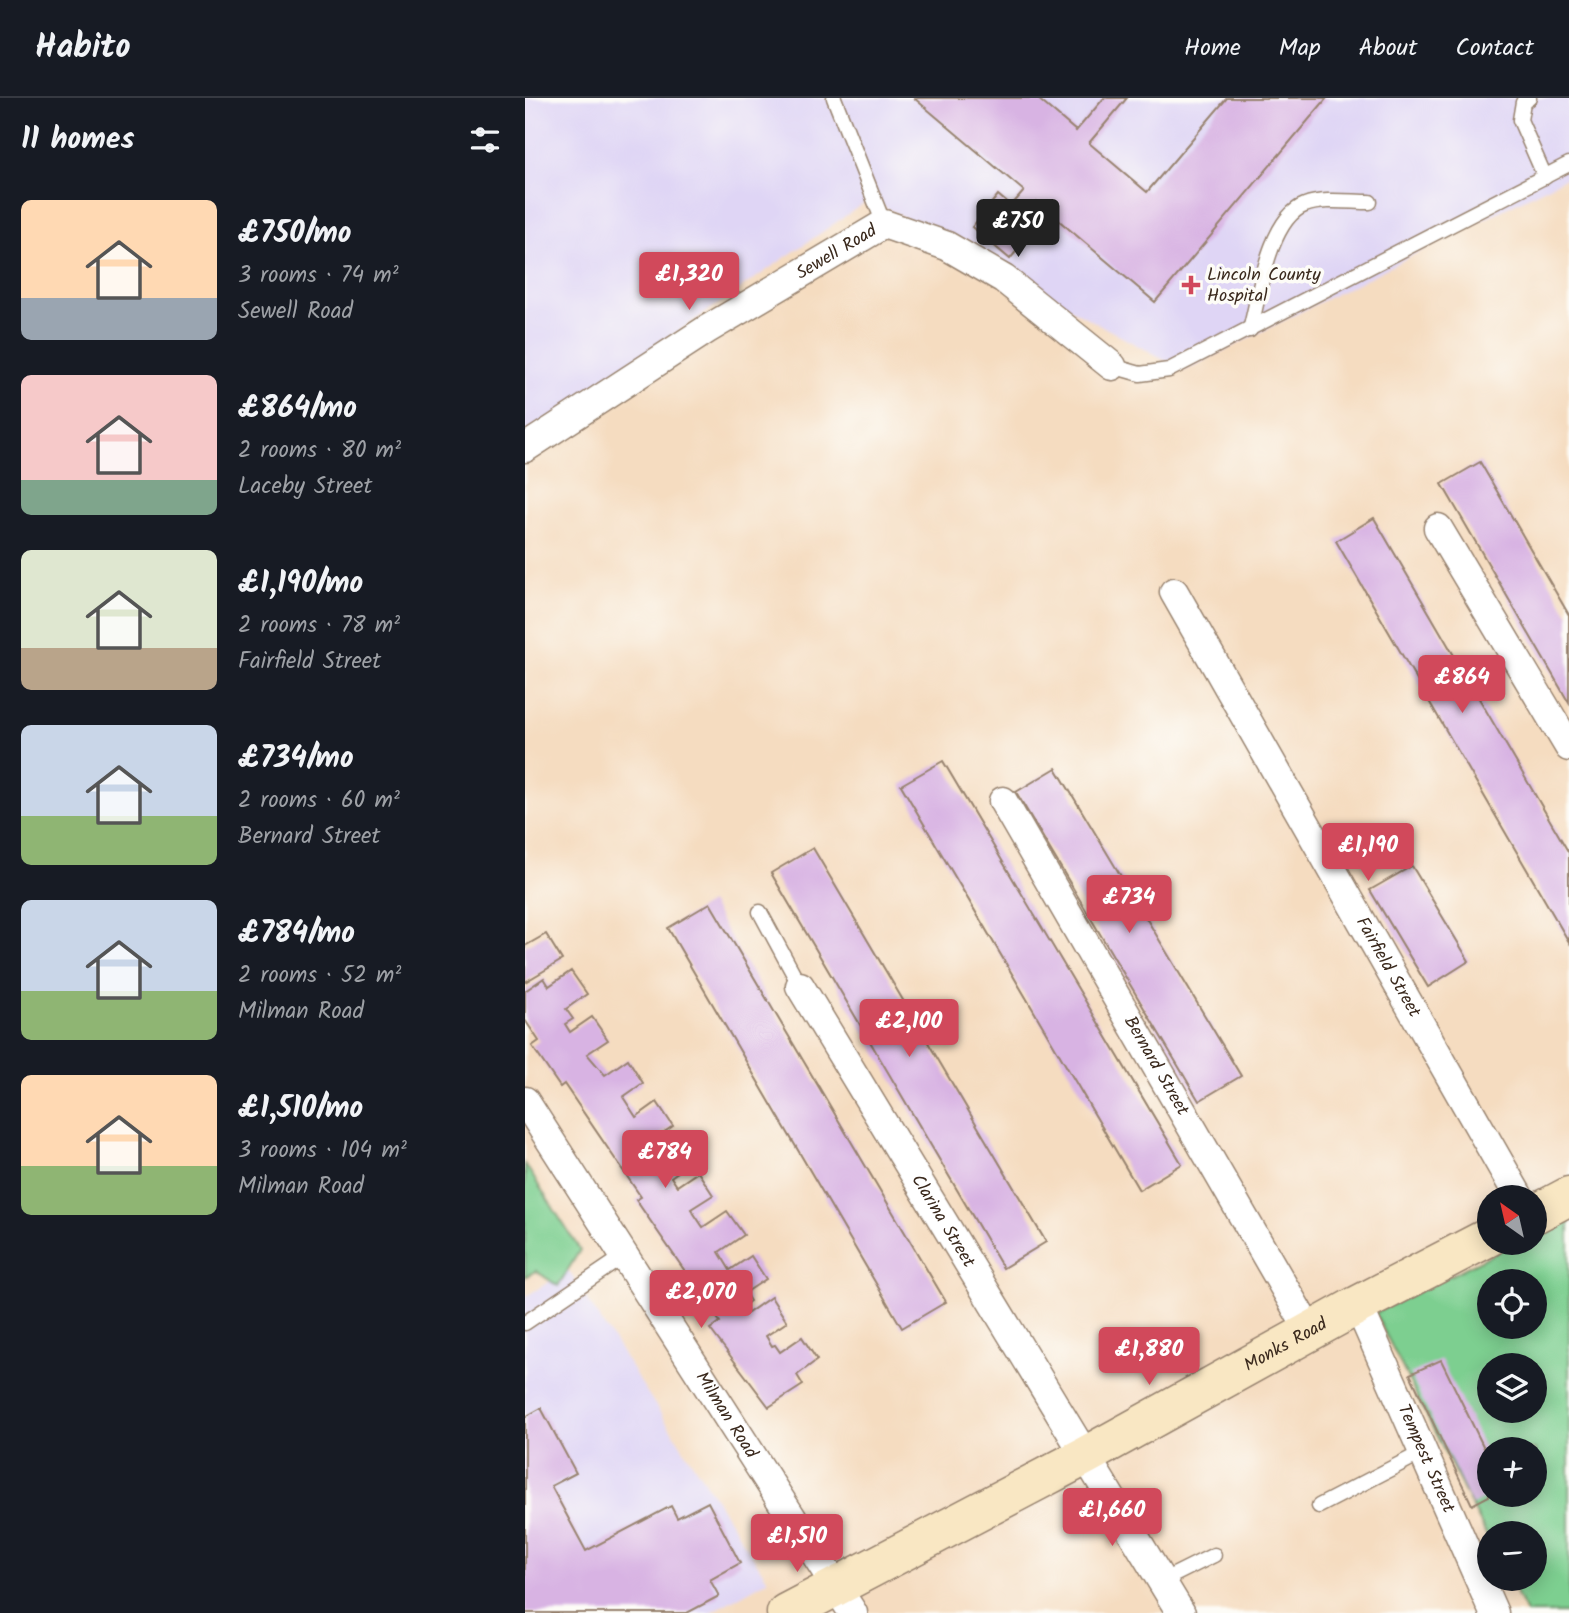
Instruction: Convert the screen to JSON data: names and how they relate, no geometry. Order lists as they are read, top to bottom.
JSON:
{
  "streets": {
    "main road": ["Monks Road"],
    "street": [
      "Sewell Road",
      "Fairfield Street",
      "Bernard Street",
      "Clarina Street",
      "Milman Road",
      "Tempest Street"
    ]
  },
  "crossings": [
    ["Bernard Street", "Monks Road"],
    ["Clarina Street", "Monks Road"],
    ["Monks Road", "Milman Road"],
    ["Monks Road", "Tempest Street"]
  ],
  "places": {
    "health": ["Lincoln County Hospital"]
  },
  "north": "top left",
  "page": {
    "header": "Habito",
    "nav": [
      "Home",
      "Map",
      "About",
      "Contact"
    ],
    "heading": "11 homes",
    "list": [
      {
        "name": "£750/mo",
        "note": "3 rooms · 74 m² · Sewell Road"
      },
      {
        "name": "£864/mo",
        "note": "2 rooms · 80 m² · Laceby Street"
      },
      {
        "name": "£1,190/mo",
        "note": "2 rooms · 78 m² · Fairfield Street"
      },
      {
        "name": "£734/mo",
        "note": "2 rooms · 60 m² · Bernard Street"
      },
      {
        "name": "£784/mo",
        "note": "2 rooms · 52 m² · Milman Road"
      },
      {
        "name": "£1,510/mo",
        "note": "3 rooms · 104 m² · Milman Road"
      }
    ],
    "price": [
      "£750",
      "£1,320",
      "£864",
      "£1,190",
      "£734",
      "£2,100",
      "£784",
      "£2,070",
      "£1,880",
      "£1,660",
      "£1,510"
    ],
    "map_buttons": ["+", "−"]
  }
}
